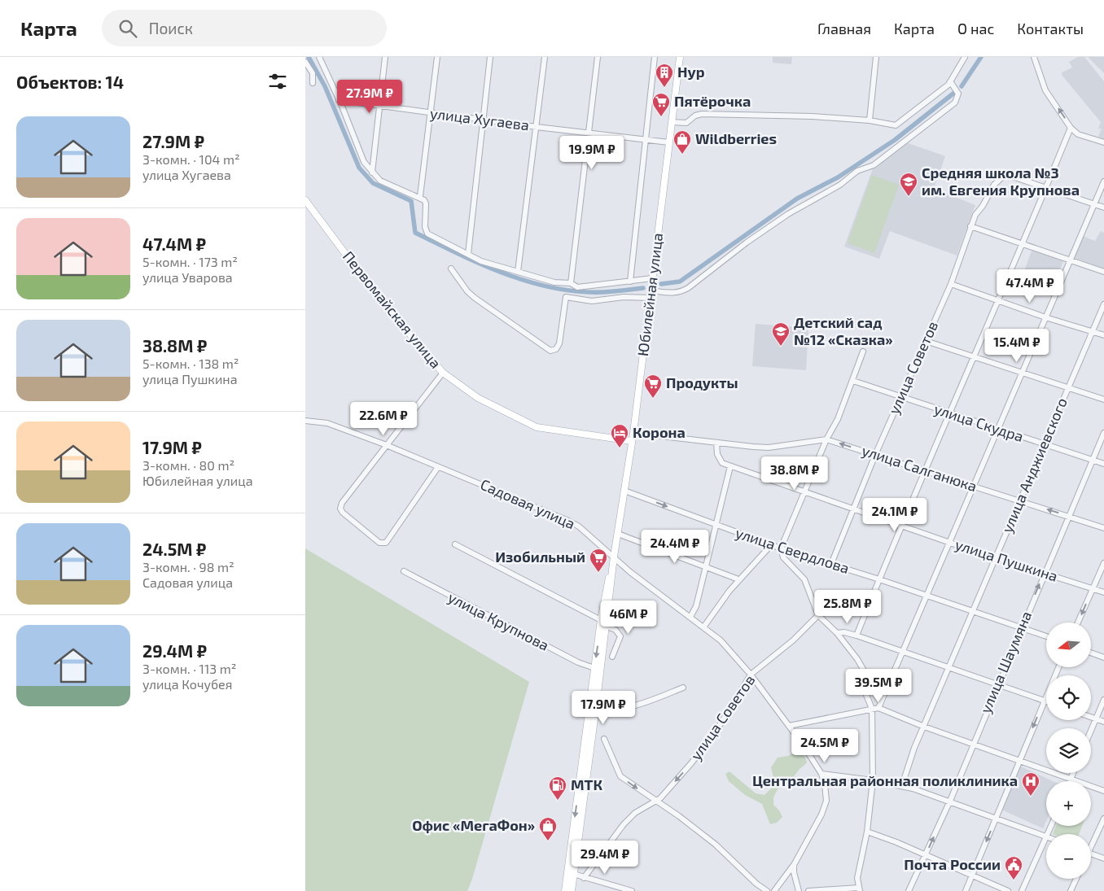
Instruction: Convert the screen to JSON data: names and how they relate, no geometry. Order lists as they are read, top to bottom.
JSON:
{
  "streets": {
    "main road": ["Юбилейная улица", "Первомайская улица"],
    "street": [
      "улица Хугаева",
      "улица Советов",
      "улица Скудра",
      "улица Анджиевского",
      "улица Салганюка",
      "Садовая улица",
      "улица Свердлова",
      "улица Пушкина",
      "улица Крупнова",
      "улица Шаумяна"
    ]
  },
  "crossings": [
    ["улица Хугаева", "Юбилейная улица"],
    ["Юбилейная улица", "Первомайская улица"],
    ["Юбилейная улица", "улица Салганюка"],
    ["Юбилейная улица", "Садовая улица"],
    ["Юбилейная улица", "улица Свердлова"],
    ["Юбилейная улица", "улица Крупнова"],
    ["улица Советов", "улица Скудра"],
    ["улица Советов", "улица Салганюка"],
    ["улица Советов", "Садовая улица"],
    ["улица Советов", "улица Свердлова"],
    ["улица Советов", "улица Пушкина"],
    ["улица Скудра", "улица Анджиевского"],
    ["улица Скудра", "улица Шаумяна"],
    ["улица Анджиевского", "улица Салганюка"],
    ["улица Анджиевского", "улица Свердлова"],
    ["улица Анджиевского", "улица Пушкина"],
    ["улица Салганюка", "улица Пушкина"],
    ["улица Салганюка", "улица Шаумяна"],
    ["улица Свердлова", "улица Шаумяна"],
    ["улица Пушкина", "улица Шаумяна"]
  ],
  "places": {
    "building": ["Нур"],
    "supermarket": ["Пятёрочка", "Продукты", "Изобильный"],
    "shop": ["Wildberries", "Офис «МегаФон»"],
    "school or university": ["Средняя школа №3 им. Евгения Крупнова", "Детский сад №12 «Сказка»"],
    "hotel": ["Корона"],
    "hospital": ["Центральная районная поликлиника"],
    "fuel station": ["МТК"],
    "public building": ["Почта России"]
  },
  "north": "left",
  "page": {
    "header": "Карта",
    "search": "Поиск",
    "nav": [
      "Главная",
      "Карта",
      "О нас",
      "Контакты"
    ],
    "heading": "Объектов: 14",
    "price": [
      "27.9M ₽",
      "19.9M ₽",
      "47.4M ₽",
      "15.4M ₽",
      "22.6M ₽",
      "38.8M ₽",
      "24.1M ₽",
      "24.4M ₽",
      "25.8M ₽",
      "46M ₽",
      "39.5M ₽",
      "17.9M ₽",
      "24.5M ₽",
      "29.4M ₽"
    ],
    "list": [
      {
        "name": "27.9M ₽",
        "note": "3-комн. · 104 m² · улица Хугаева"
      },
      {
        "name": "47.4M ₽",
        "note": "5-комн. · 173 m² · улица Уварова"
      },
      {
        "name": "38.8M ₽",
        "note": "5-комн. · 138 m² · улица Пушкина"
      },
      {
        "name": "17.9M ₽",
        "note": "3-комн. · 80 m² · Юбилейная улица"
      },
      {
        "name": "24.5M ₽",
        "note": "3-комн. · 98 m² · Садовая улица"
      },
      {
        "name": "29.4M ₽",
        "note": "3-комн. · 113 m² · улица Кочубея"
      }
    ],
    "map_buttons": ["+", "−"]
  }
}
